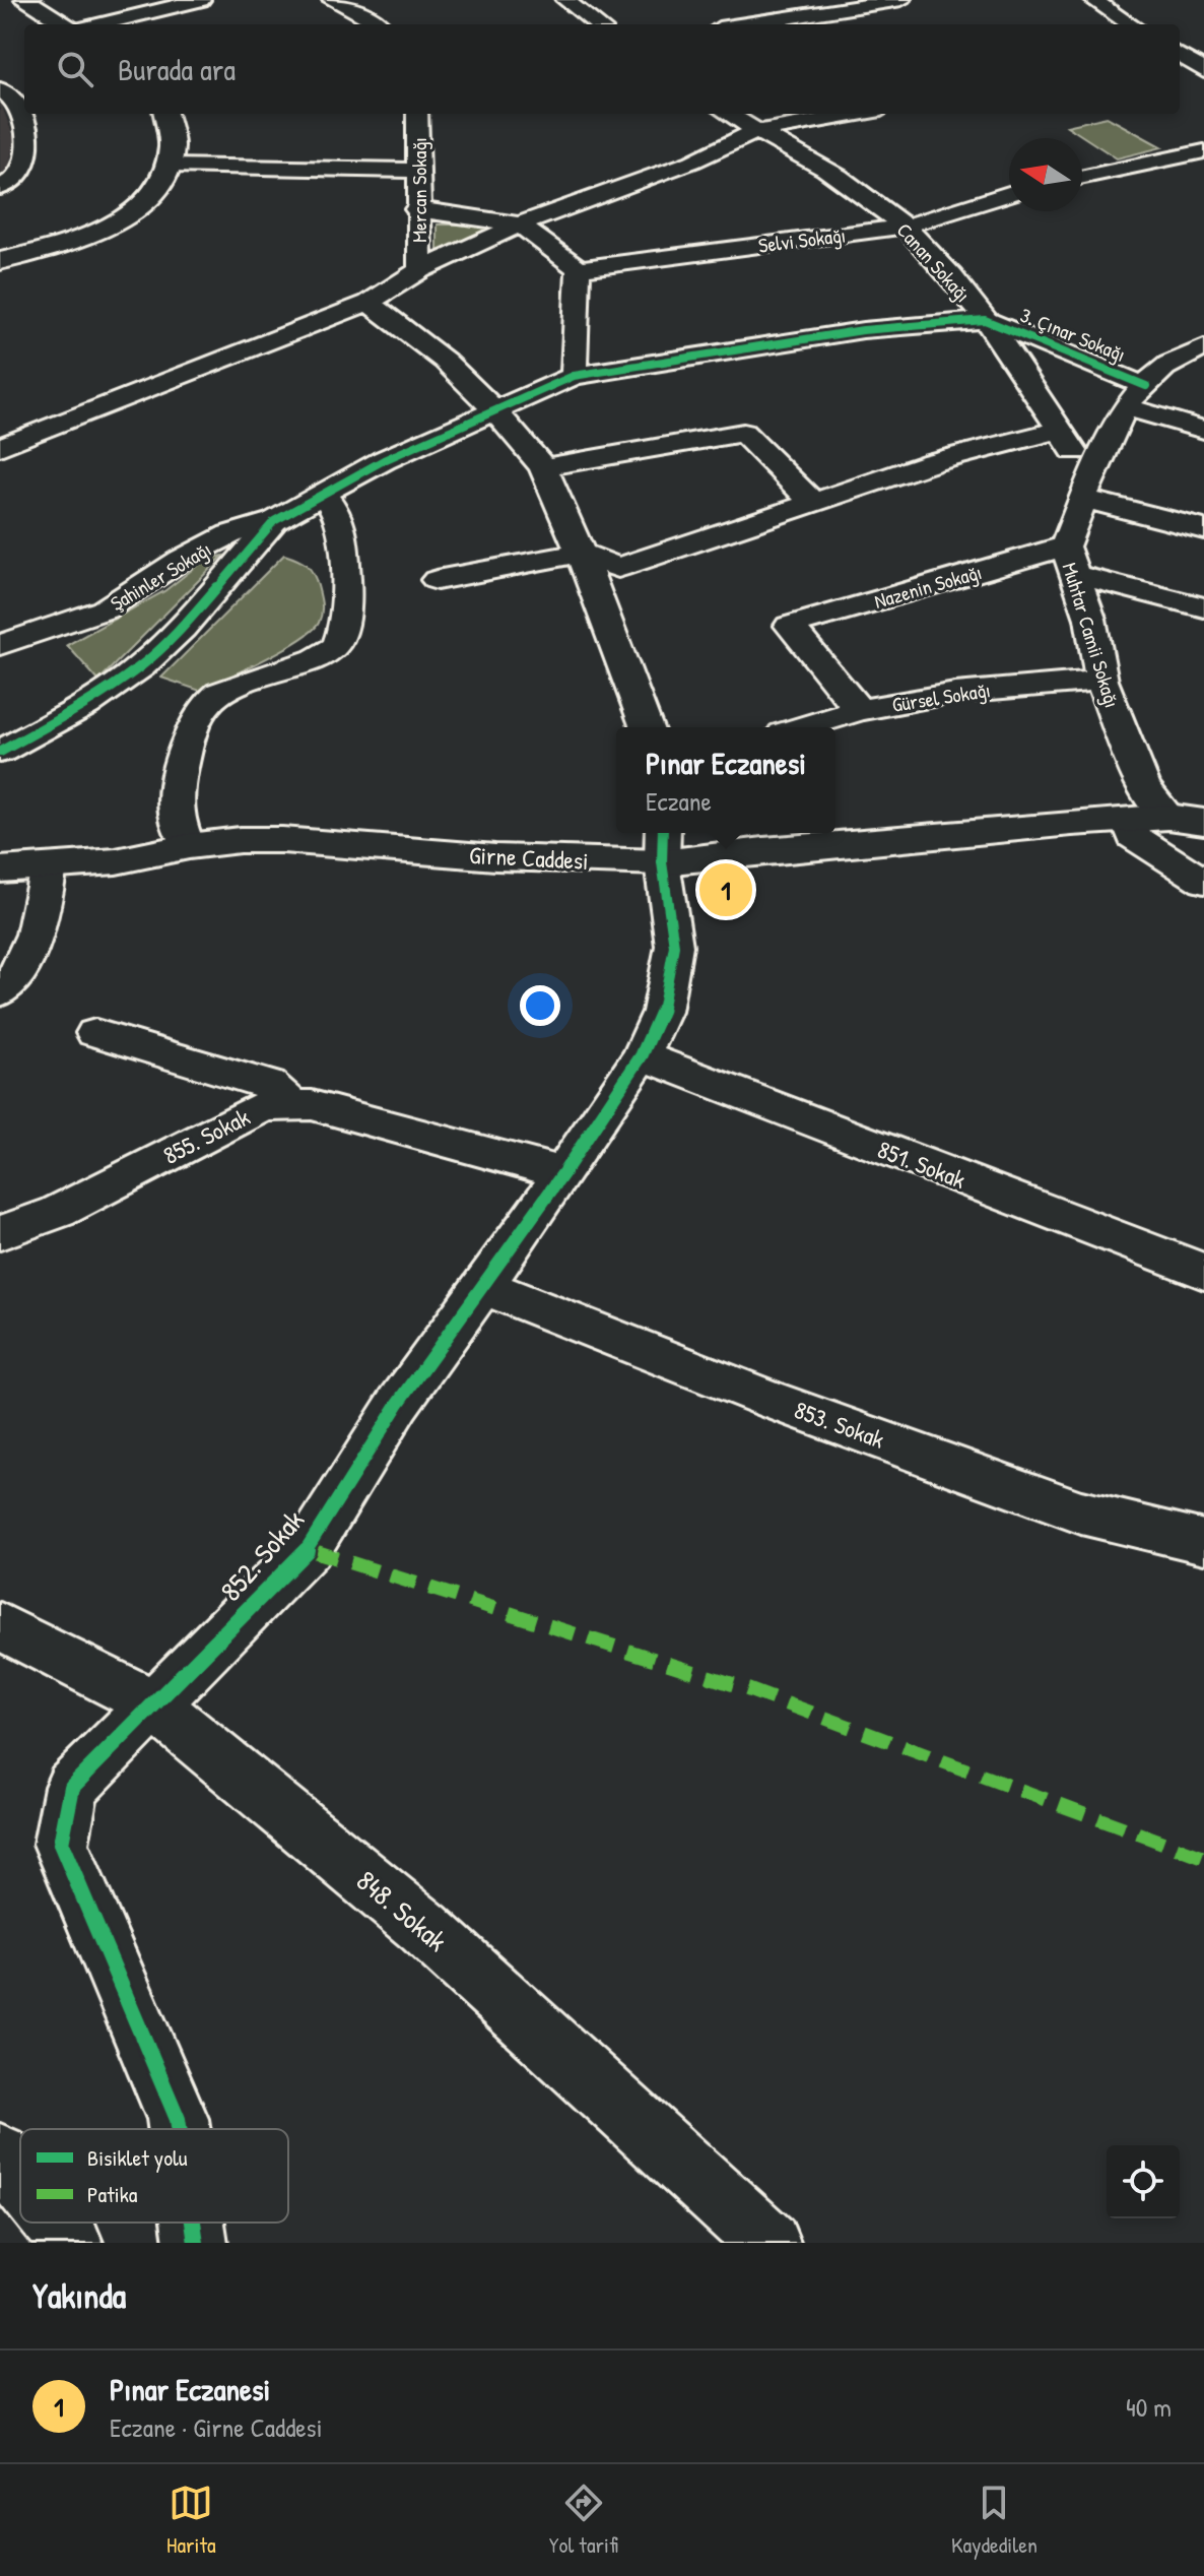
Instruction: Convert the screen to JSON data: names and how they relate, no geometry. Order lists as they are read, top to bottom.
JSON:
{
  "streets": {
    "street": [
      "Mercan Sokağı",
      "Selvi Sokağı",
      "Canan Sokağı",
      "3. Çınar Sokağı",
      "Şahinler Sokağı",
      "Nazenin Sokağı",
      "Muhtar Camii Sokağı",
      "Gürsel Sokağı",
      "Girne Caddesi",
      "855. Sokak",
      "851. Sokak",
      "853. Sokak",
      "852. Sokak",
      "848. Sokak"
    ]
  },
  "crossings": [
    ["Selvi Sokağı", "Canan Sokağı"],
    ["Canan Sokağı", "3. Çınar Sokağı"],
    ["Canan Sokağı", "Muhtar Camii Sokağı"],
    ["3. Çınar Sokağı", "Muhtar Camii Sokağı"],
    ["Nazenin Sokağı", "Muhtar Camii Sokağı"],
    ["Nazenin Sokağı", "Gürsel Sokağı"],
    ["Muhtar Camii Sokağı", "Gürsel Sokağı"],
    ["Muhtar Camii Sokağı", "Girne Caddesi"],
    ["Girne Caddesi", "852. Sokak"],
    ["855. Sokak", "852. Sokak"],
    ["851. Sokak", "852. Sokak"],
    ["853. Sokak", "852. Sokak"],
    ["852. Sokak", "848. Sokak"]
  ],
  "legend": ["Bisiklet yolu", "Patika"],
  "north": "left",
  "page": {
    "search": "Burada ara",
    "popup": ["Pınar Eczanesi", "Eczane"],
    "pins": "1",
    "heading": "Yakında",
    "list": [
      {
        "mark": "1",
        "name": "Pınar Eczanesi",
        "note": "Eczane · Girne Caddesi",
        "value": "40 m"
      }
    ],
    "nav": ["Harita", "Yol tarifi", "Kaydedilen"]
  }
}
